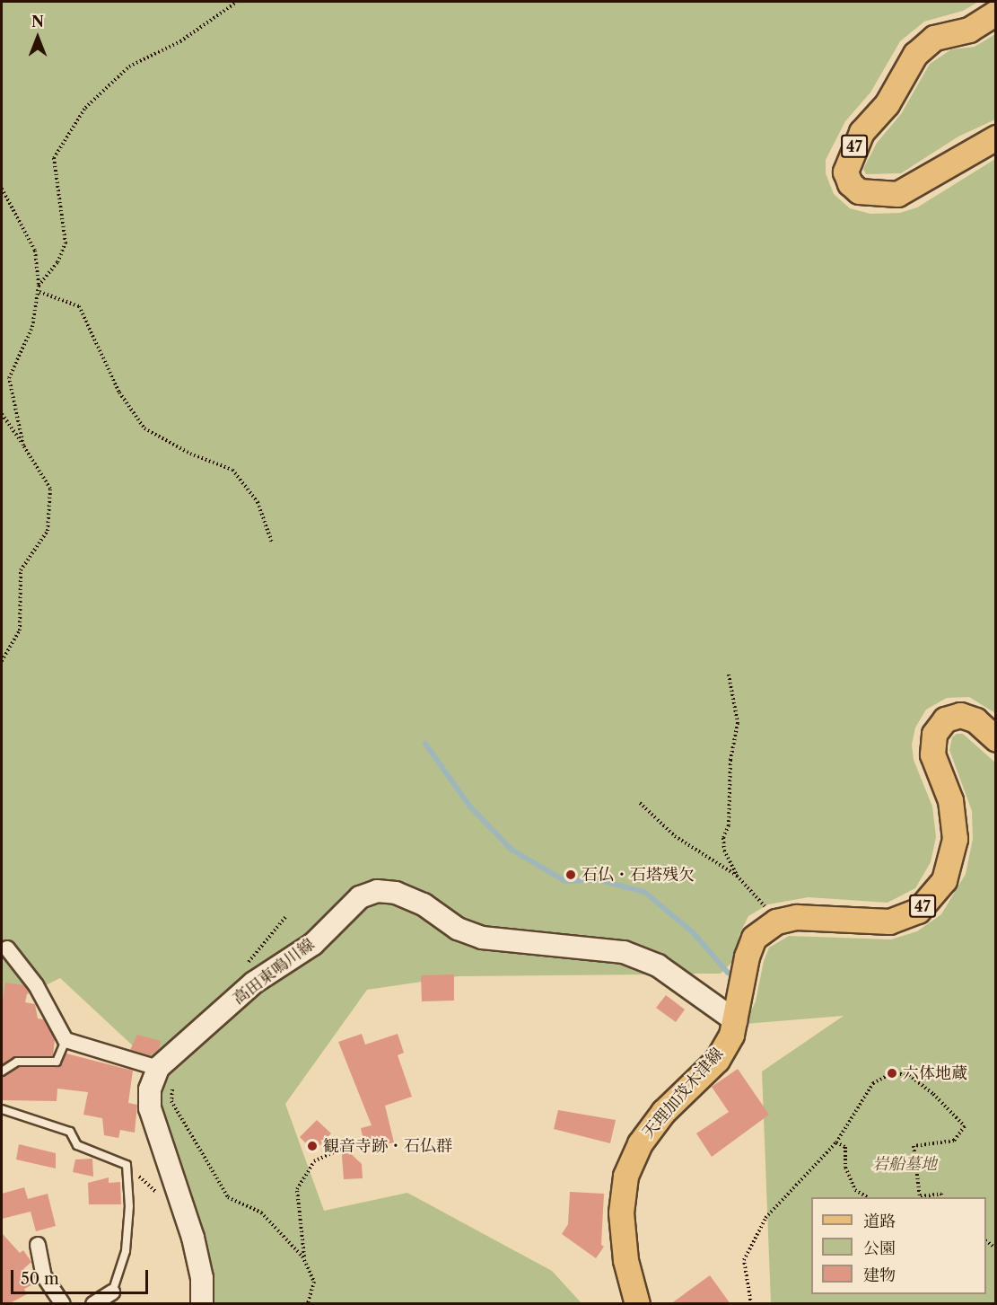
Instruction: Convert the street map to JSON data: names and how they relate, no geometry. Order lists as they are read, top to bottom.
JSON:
{
  "streets": {
    "main road": ["47", "高田東鳴川線", "天理加茂木津線"]
  },
  "crossings": [
    ["高田東鳴川線", "天理加茂木津線"]
  ],
  "parks": ["岩船墓地"],
  "places": ["石仏・石塔残欠", "六体地蔵", "観音寺跡・石仏群"],
  "legend": ["道路", "公園", "建物"],
  "scale_bar": "50 m",
  "north": "top"
}
